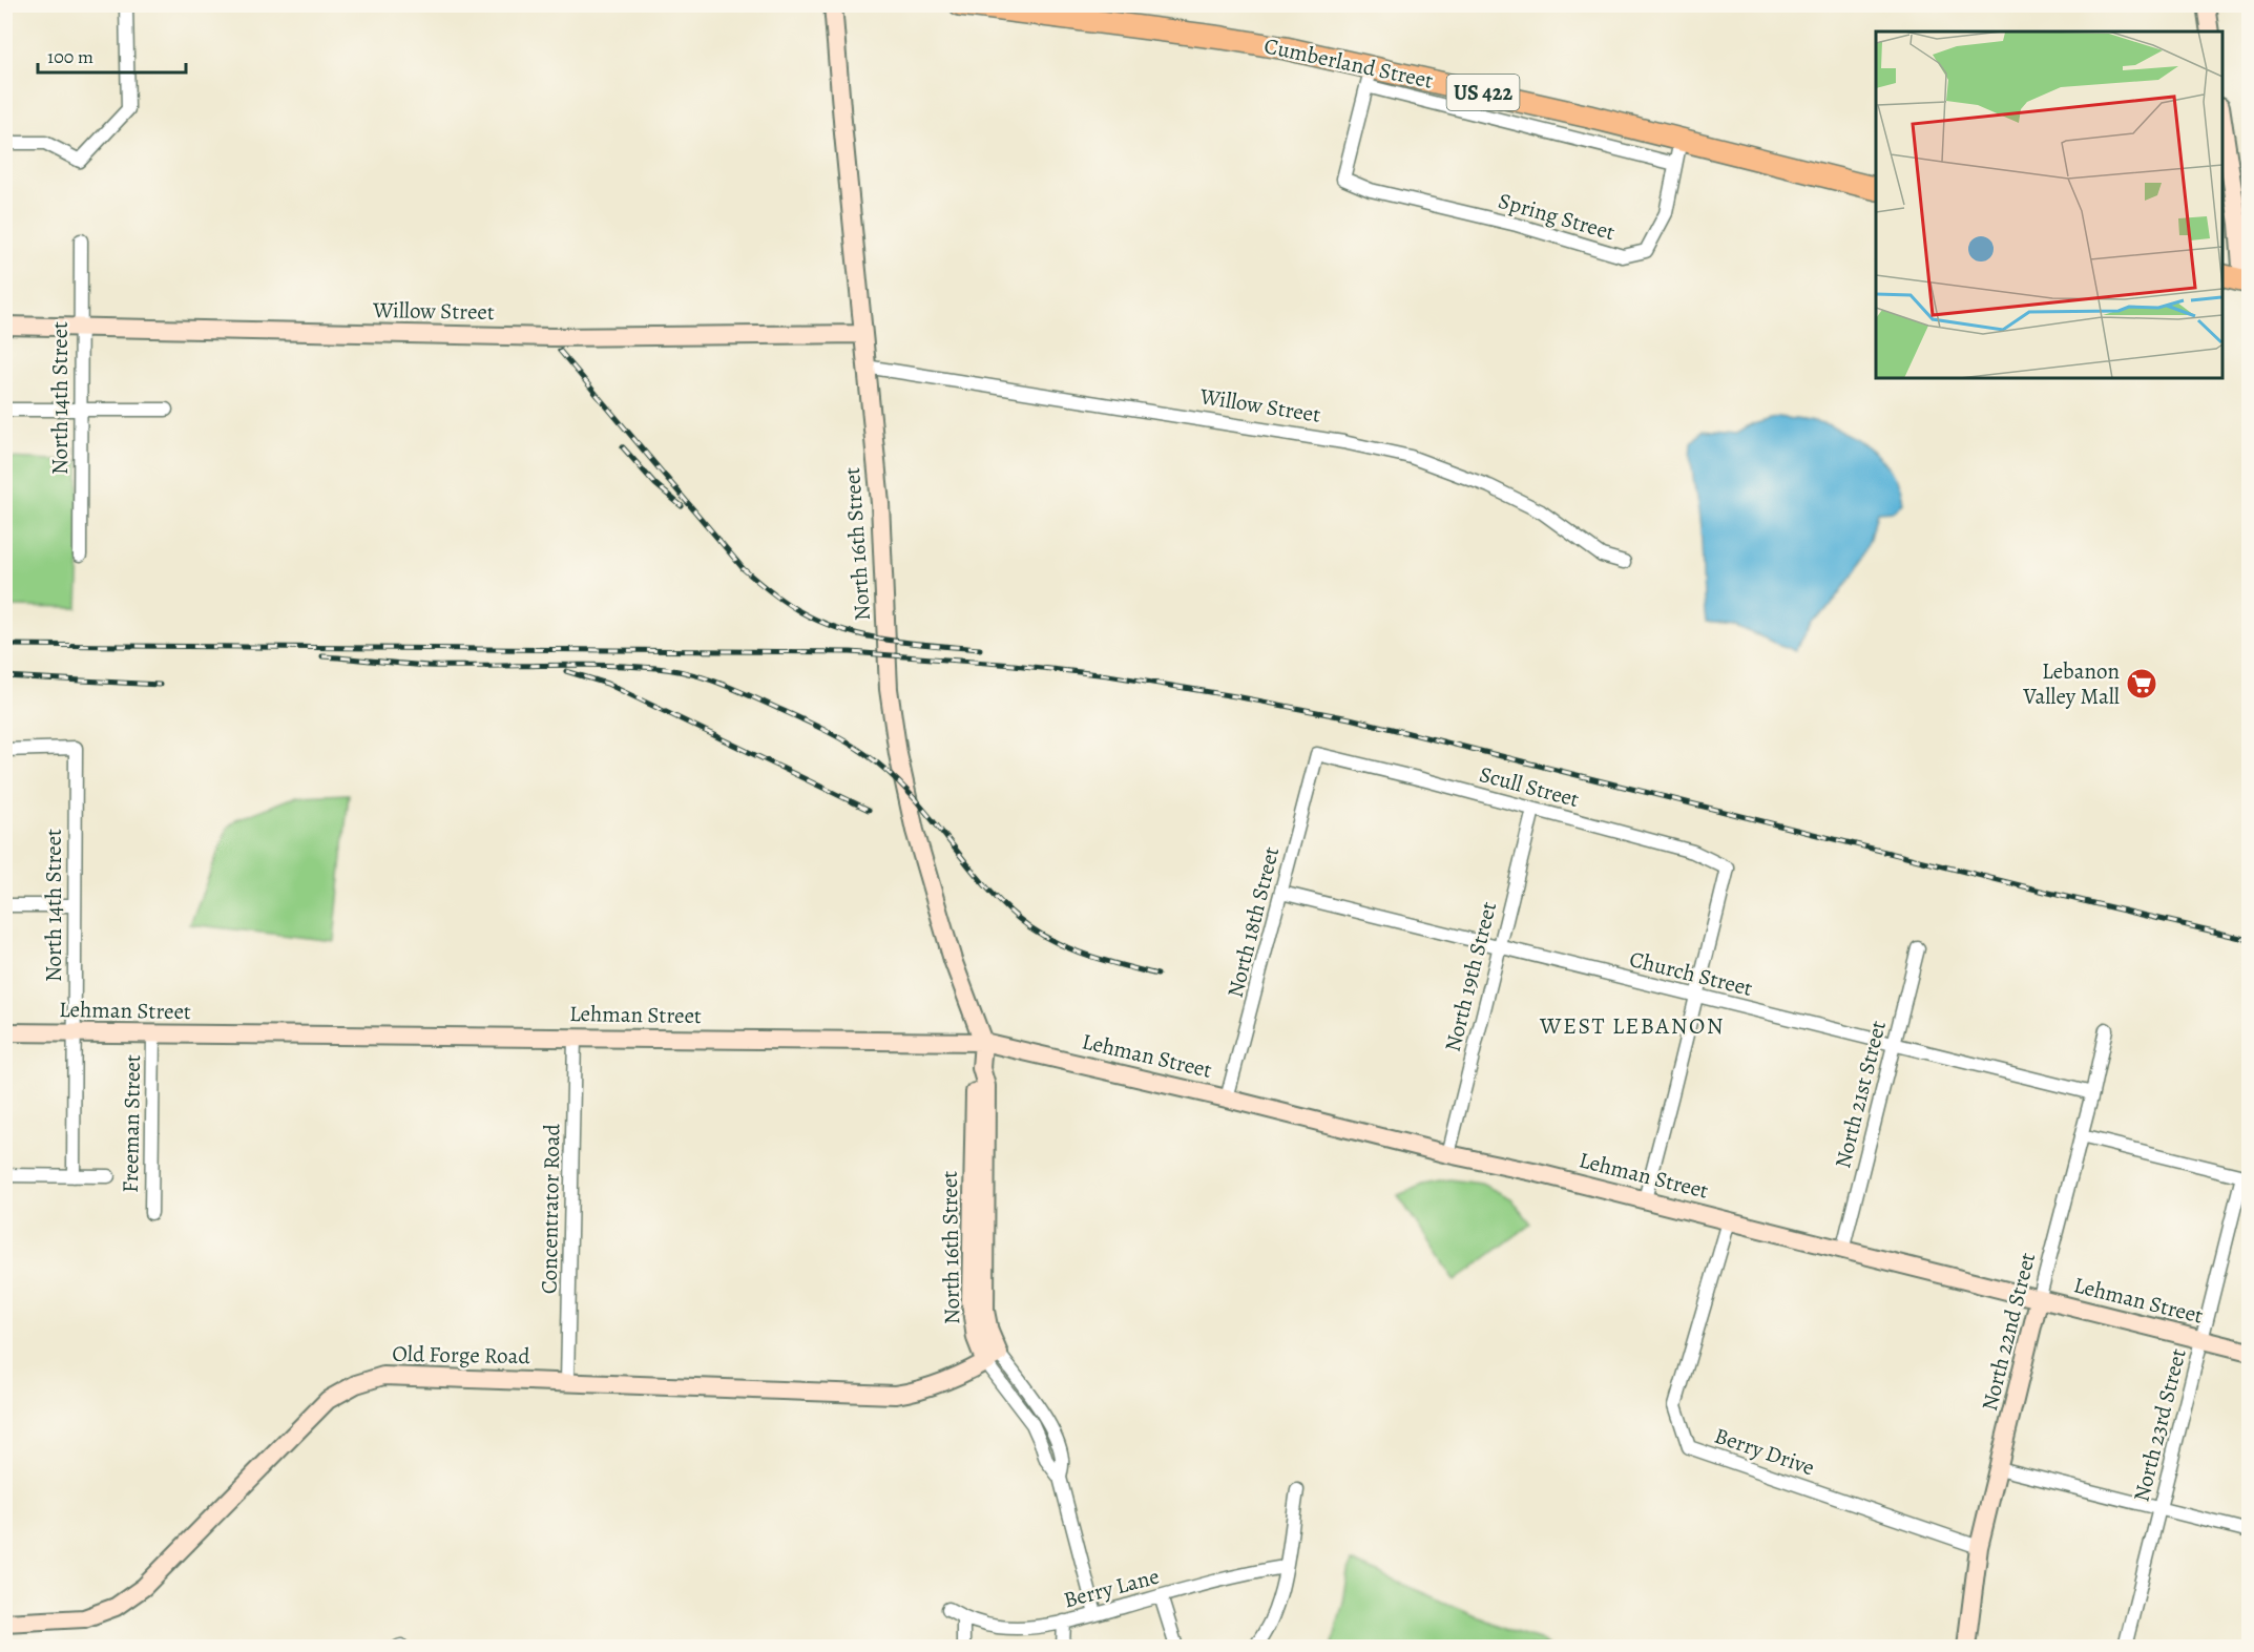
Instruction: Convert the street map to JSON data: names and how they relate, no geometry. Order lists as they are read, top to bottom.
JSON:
{
  "streets": {
    "highway": ["Cumberland Street", "US 422"],
    "main road": [
      "Willow Street",
      "North 16th Street",
      "Lehman Street",
      "North 22nd Street",
      "Old Forge Road"
    ],
    "street": [
      "Spring Street",
      "North 14th Street",
      "Scull Street",
      "North 18th Street",
      "Church Street",
      "North 19th Street",
      "North 21st Street",
      "Freeman Street",
      "Concentrator Road",
      "North 23rd Street",
      "Berry Drive",
      "Berry Lane"
    ]
  },
  "crossings": [
    ["Cumberland Street", "Spring Street"],
    ["Willow Street", "North 14th Street"],
    ["Willow Street", "North 16th Street"],
    ["North 14th Street", "Lehman Street"],
    ["North 16th Street", "Lehman Street"],
    ["North 16th Street", "Old Forge Road"],
    ["North 16th Street", "Berry Lane"],
    ["Scull Street", "North 18th Street"],
    ["Scull Street", "Church Street"],
    ["Scull Street", "North 19th Street"],
    ["North 18th Street", "Church Street"],
    ["North 18th Street", "Lehman Street"],
    ["Church Street", "North 19th Street"],
    ["Church Street", "North 21st Street"],
    ["Church Street", "North 22nd Street"],
    ["North 19th Street", "Lehman Street"],
    ["Lehman Street", "North 21st Street"],
    ["Lehman Street", "Freeman Street"],
    ["Lehman Street", "Concentrator Road"],
    ["Lehman Street", "North 22nd Street"],
    ["Lehman Street", "North 23rd Street"],
    ["Lehman Street", "Berry Drive"],
    ["Concentrator Road", "Old Forge Road"],
    ["North 22nd Street", "Berry Drive"]
  ],
  "districts": ["WEST LEBANON"],
  "places": {
    "supermarket": ["Lebanon Valley Mall"]
  },
  "scale_bar": "100 m"
}
